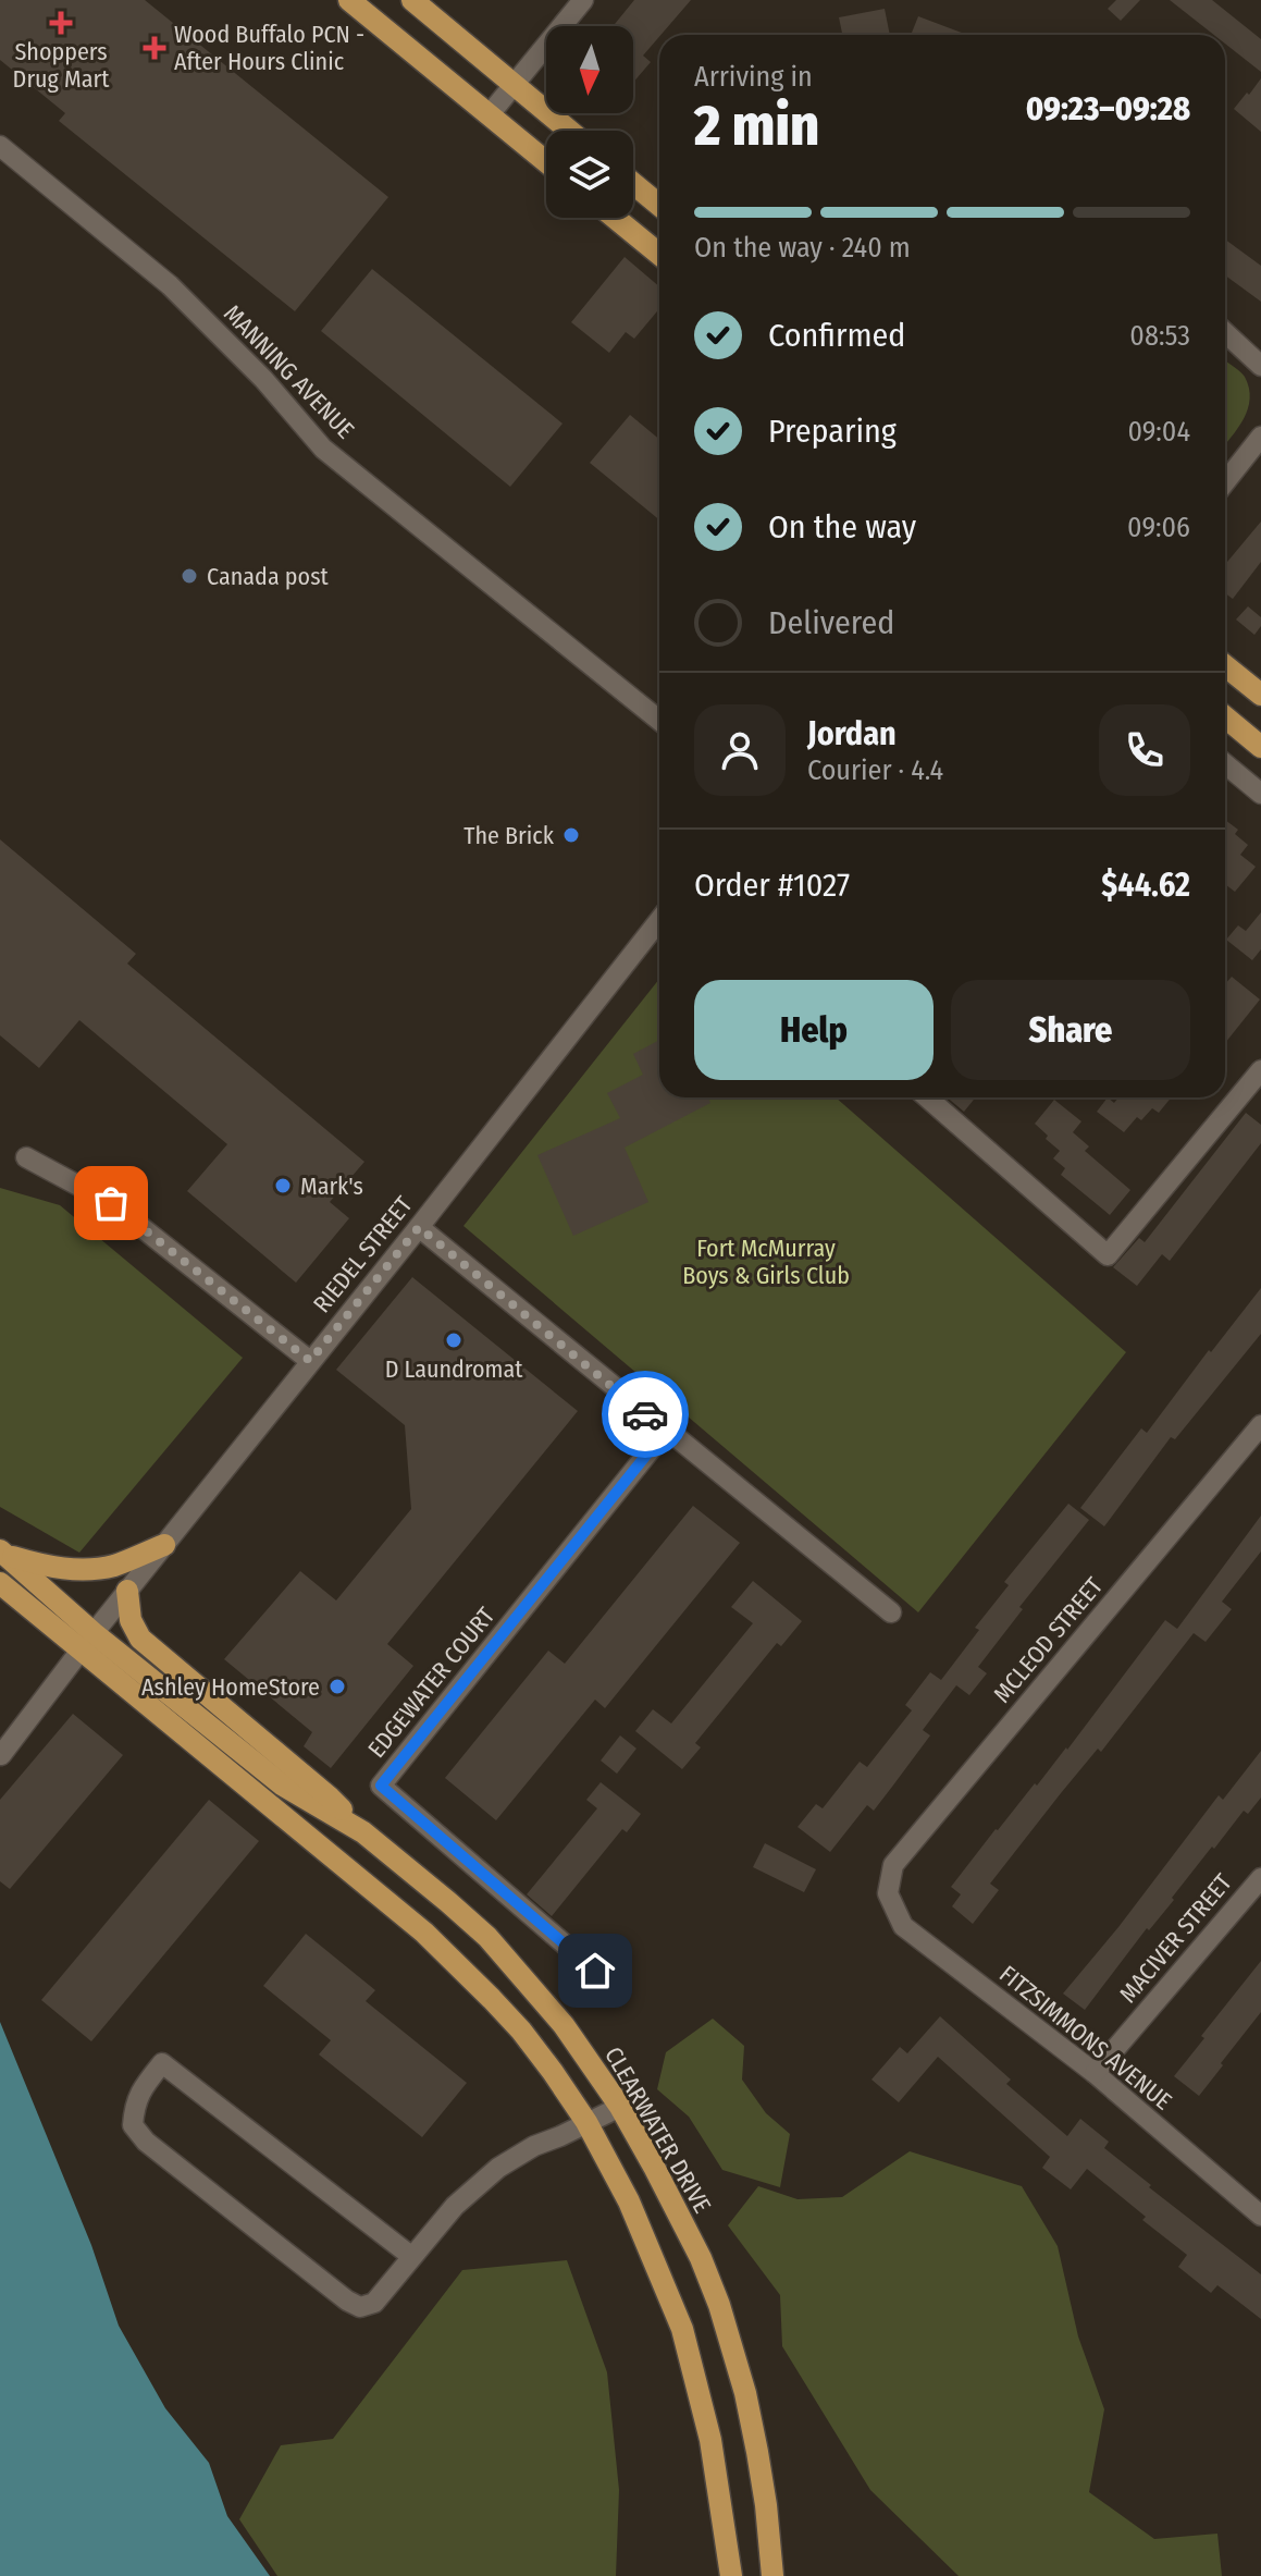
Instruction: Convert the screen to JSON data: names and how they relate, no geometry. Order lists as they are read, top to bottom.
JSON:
{
  "streets": {
    "main road": ["CLEARWATER DRIVE"],
    "street": [
      "MANNING AVENUE",
      "RIEDEL STREET",
      "MCLEOD STREET",
      "EDGEWATER COURT",
      "MACIVER STREET",
      "FITZSIMMONS AVENUE"
    ]
  },
  "crossings": [
    ["RIEDEL STREET", "CLEARWATER DRIVE"],
    ["MCLEOD STREET", "FITZSIMMONS AVENUE"],
    ["MACIVER STREET", "FITZSIMMONS AVENUE"]
  ],
  "parks": ["Fort McMurray Boys & Girls Club"],
  "places": {
    "health": ["Shoppers Drug Mart", "Wood Buffalo PCN - After Hours Clinic"],
    "other": [
      "Canada post",
      "The Brick",
      "Mark's",
      "D Laundromat",
      "Ashley HomeStore"
    ]
  },
  "north": "bottom",
  "page": {
    "heading": ["2 min", "Arriving in", "09:23–09:28"],
    "panel": [
      "Jordan",
      "Courier · 4.4",
      "Order #1027",
      "$44.62"
    ],
    "bar": "On the way · 240 m",
    "list": [
      ["Confirmed", "08:53"],
      ["Preparing", "09:04"],
      ["On the way", "09:06"],
      "Delivered"
    ],
    "buttons": ["Help", "Share"]
  }
}
